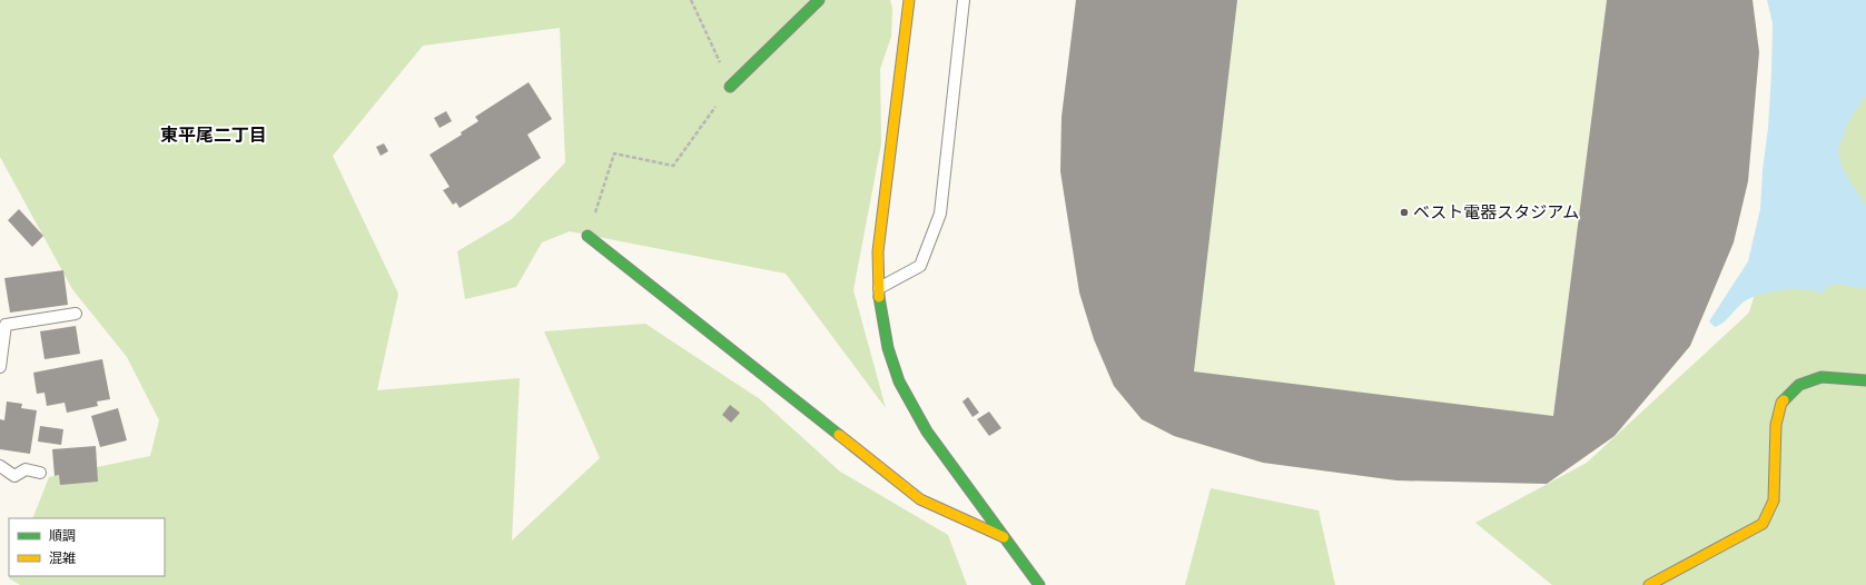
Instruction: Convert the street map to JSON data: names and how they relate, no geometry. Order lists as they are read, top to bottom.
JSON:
{
  "districts": ["東平尾二丁目"],
  "places": ["ベスト電器スタジアム"],
  "legend": ["順調", "混雑"]
}
